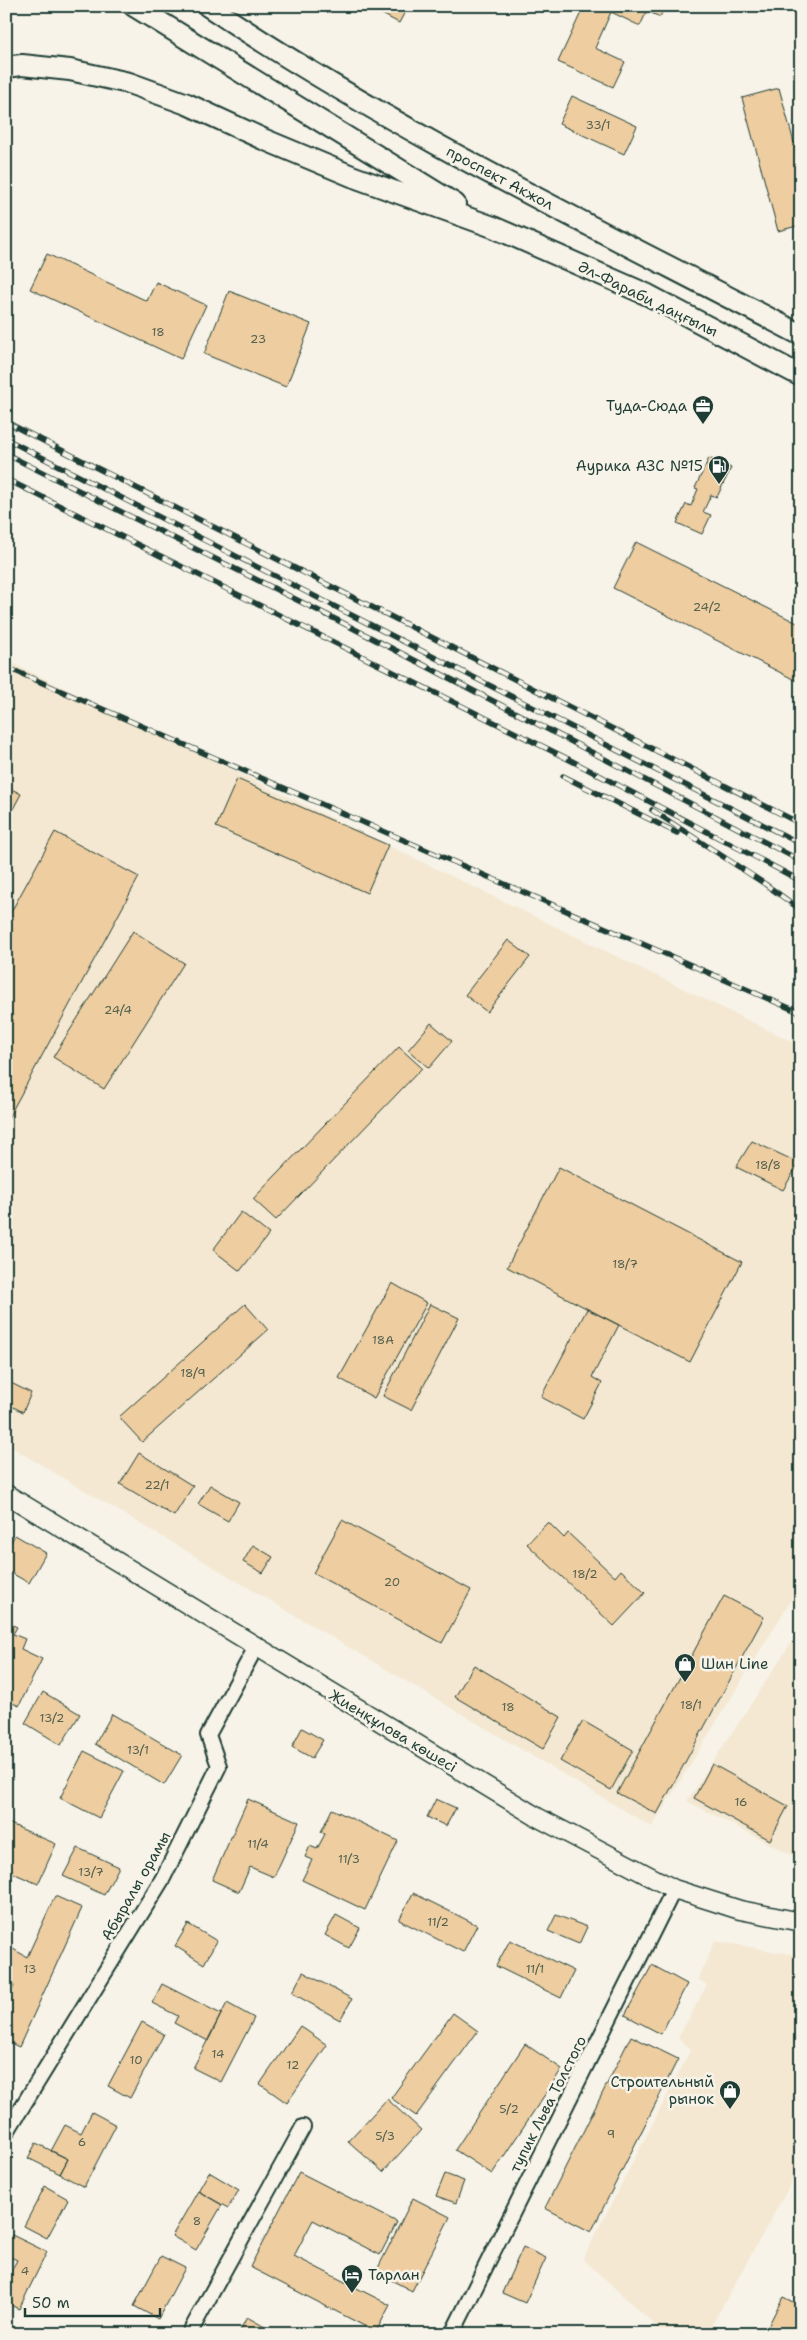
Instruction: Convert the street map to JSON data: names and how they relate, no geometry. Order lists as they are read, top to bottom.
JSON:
{
  "streets": {
    "main road": ["проспект Акжол", "Әл-Фараби даңғылы"],
    "street": ["Жиенқұлова көшесі", "Абыралы орамы", "тупик Льва Толстого"]
  },
  "crossings": [
    ["Жиенқұлова көшесі", "Абыралы орамы"],
    ["Жиенқұлова көшесі", "тупик Льва Толстого"]
  ],
  "places": {
    "office": ["Туда-Сюда"],
    "fuel station": ["Аурика АЗС №15"],
    "shop": ["Шин Line", "Строительный рынок"],
    "hotel": ["Тарлан"]
  },
  "house_numbers": [
    "33/1",
    "18",
    "23",
    "24/2",
    "24/4",
    "18/8",
    "18/7",
    "18А",
    "18/9",
    "22/1",
    "18/2",
    "20",
    "18/1",
    "18",
    "13/2",
    "13/1",
    "16",
    "11/4",
    "11/3",
    "13/7",
    "11/2",
    "13",
    "11/1",
    "14",
    "10",
    "12",
    "5/2",
    "9",
    "5/3",
    "6",
    "8",
    "4"
  ],
  "scale_bar": "50 m"
}
